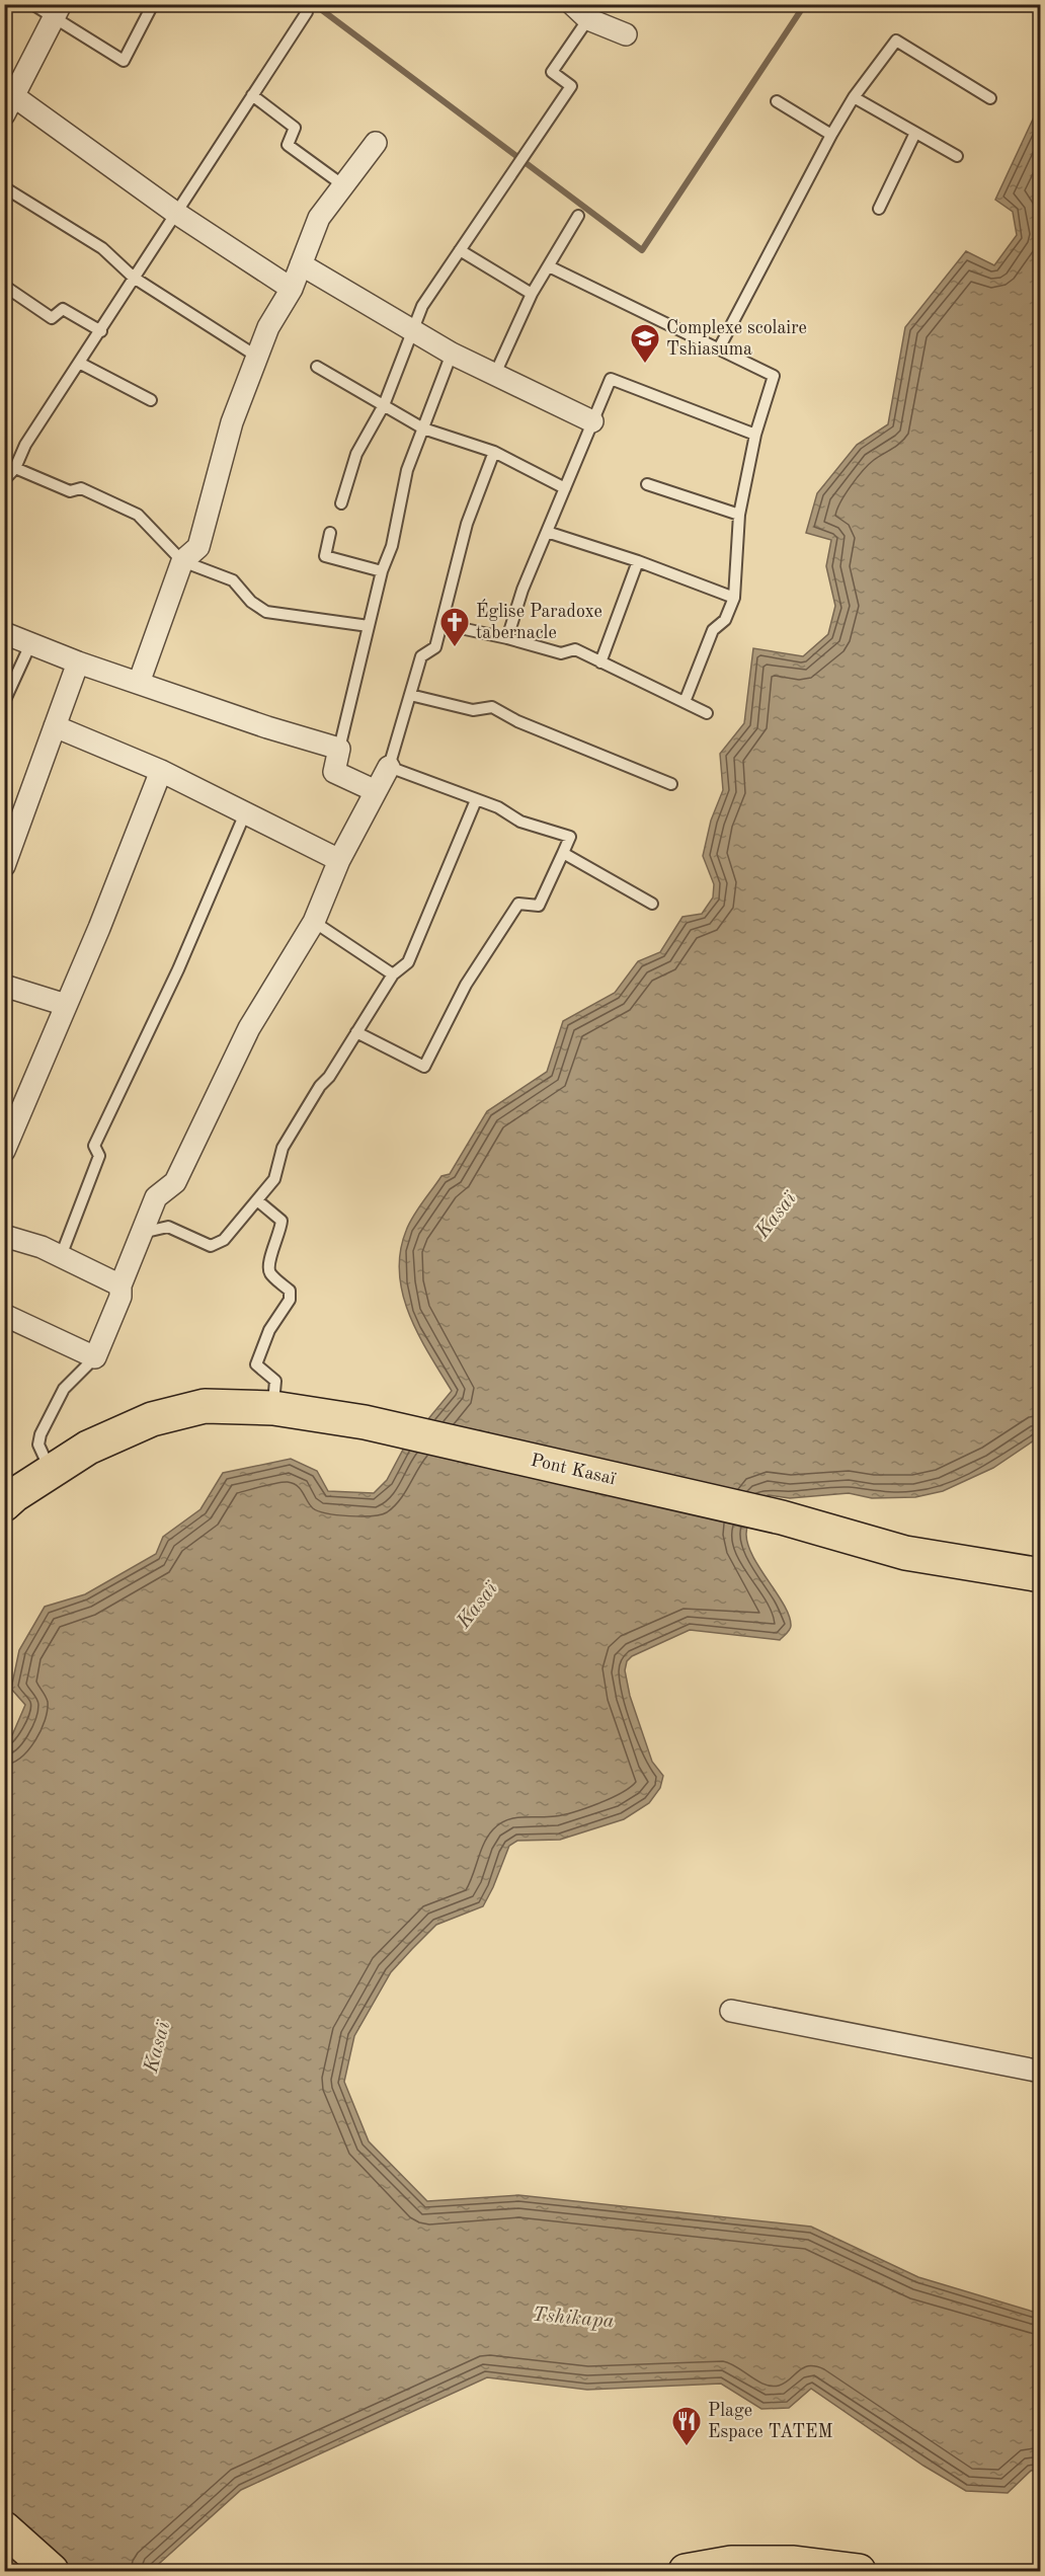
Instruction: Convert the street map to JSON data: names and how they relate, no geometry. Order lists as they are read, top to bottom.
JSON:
{
  "streets": {
    "main road": ["Pont Kasaï"]
  },
  "water": ["Kasaï", "Tshikapa"],
  "places": {
    "school or university": ["Complexe scolaire Tshiasuma"],
    "church": ["Église Paradoxe tabernacle"],
    "restaurant": ["Plage Espace TATEM"]
  }
}
